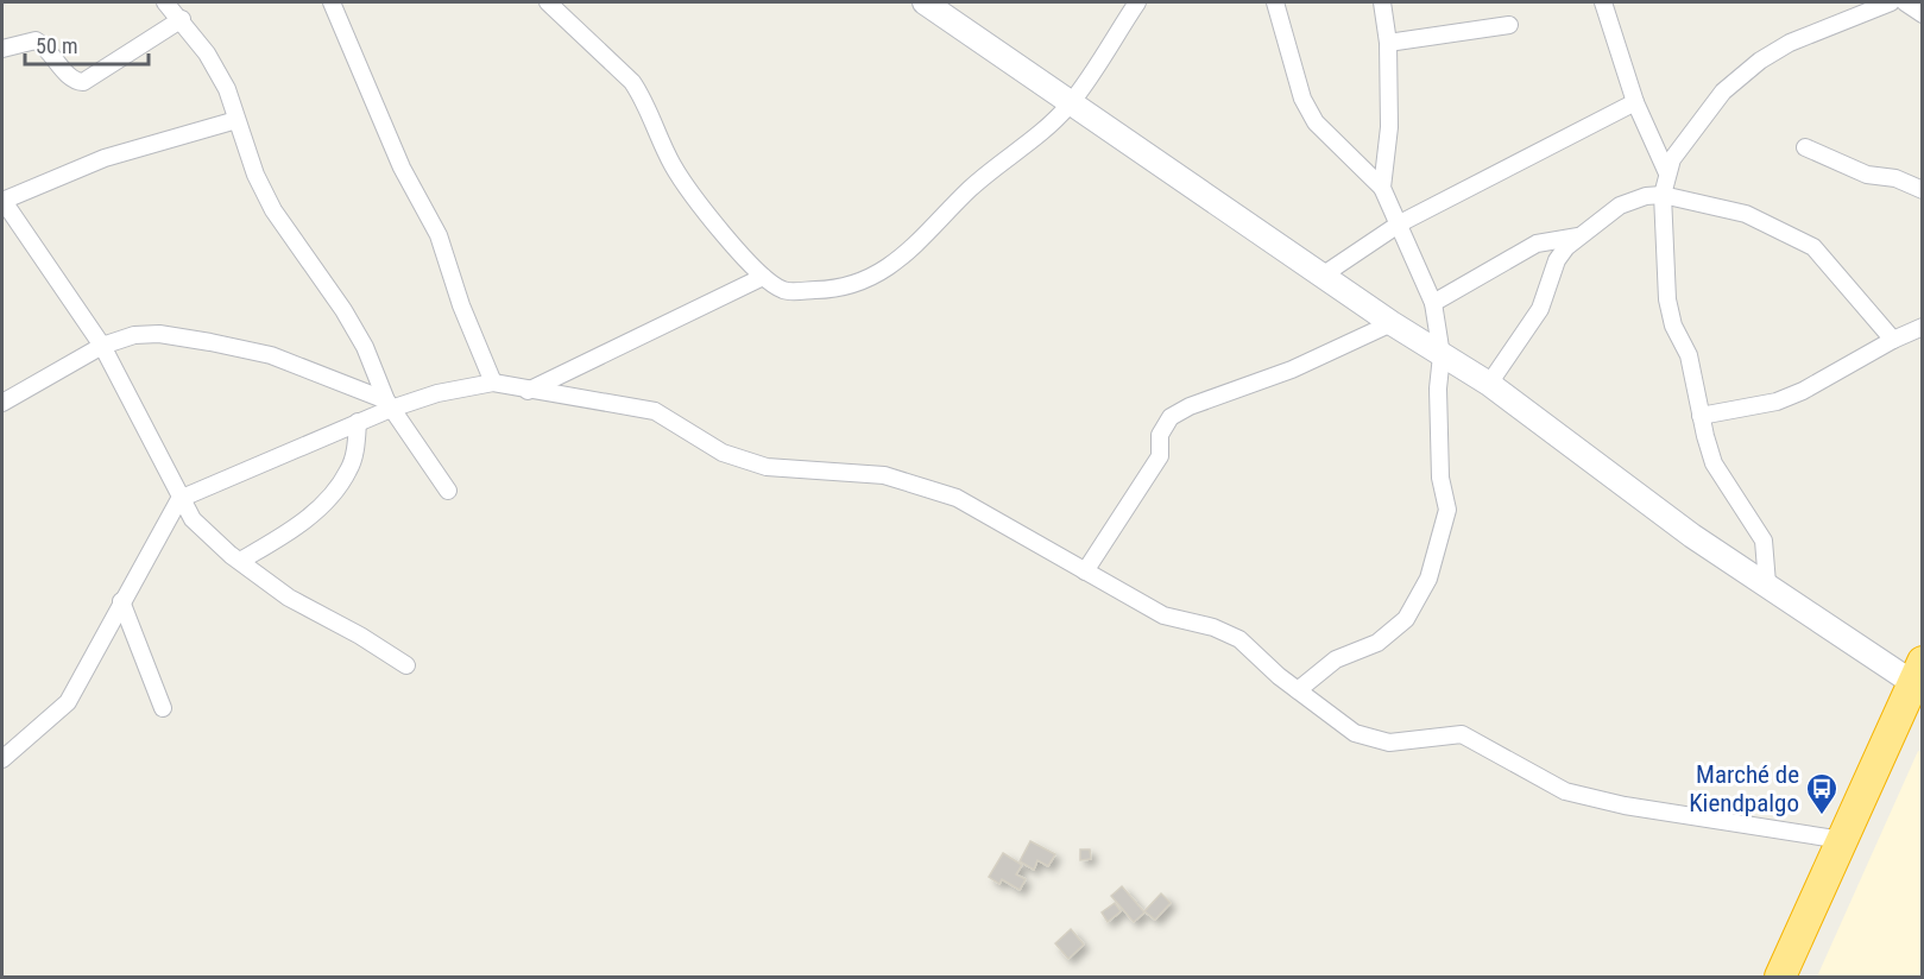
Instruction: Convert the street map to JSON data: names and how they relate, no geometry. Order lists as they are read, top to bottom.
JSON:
{
  "places": {
    "bus stop": ["Marché de Kiendpalgo"]
  },
  "scale_bar": "50 m"
}
